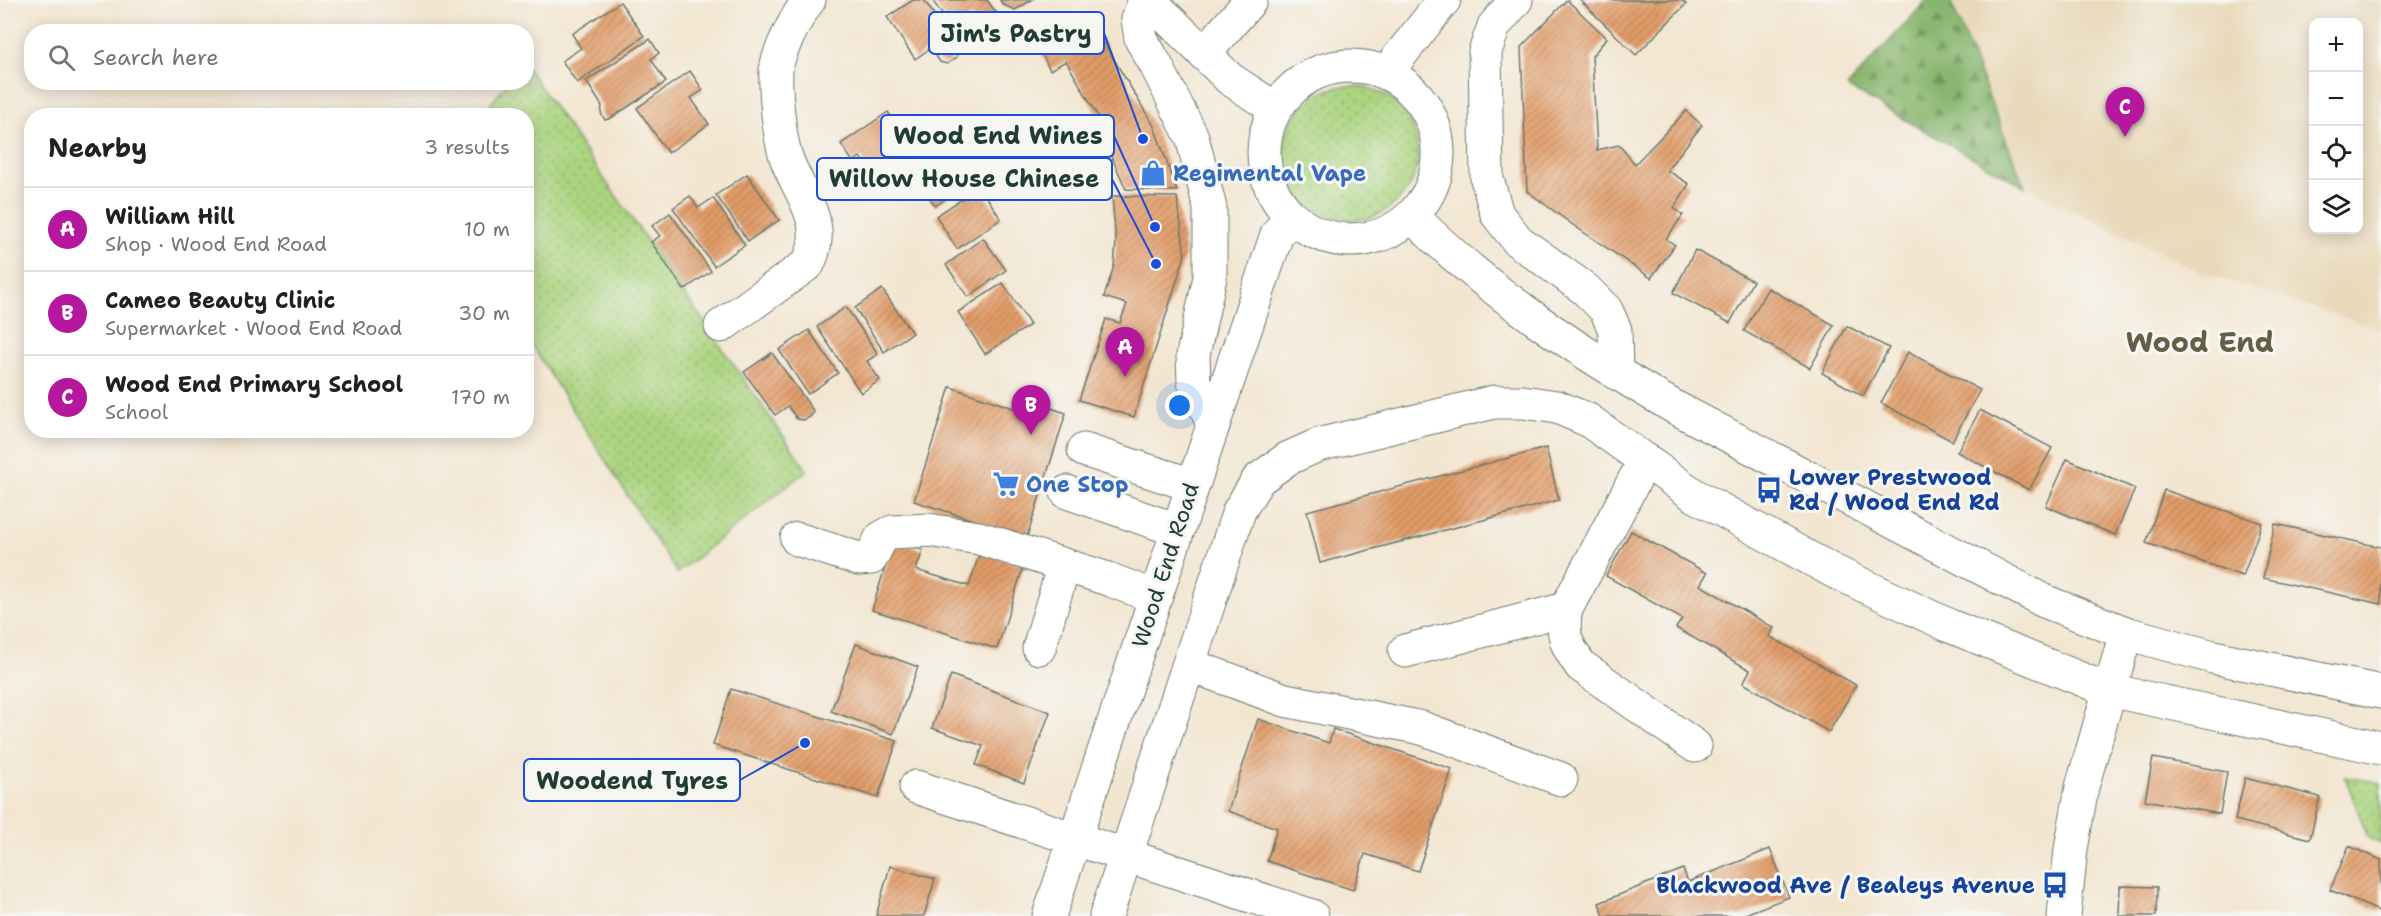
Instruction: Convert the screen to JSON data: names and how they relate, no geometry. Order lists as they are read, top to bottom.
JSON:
{
  "streets": {
    "street": ["Wood End Road"]
  },
  "districts": ["Wood End"],
  "places": {
    "other": [
      "Jim's Pastry",
      "Wood End Wines",
      "Willow House Chinese",
      "Woodend Tyres"
    ],
    "shop": ["Regimental Vape"],
    "supermarket": ["One Stop"],
    "bus stop": ["Lower Prestwood Rd / Wood End Rd", "Blackwood Ave / Bealeys Avenue"]
  },
  "page": {
    "map_buttons": ["+", "−"],
    "search": "Search here",
    "pins": ["C", "A", "B"],
    "heading": ["Nearby", "3 results"],
    "list": [
      {
        "mark": "A",
        "name": "William Hill",
        "note": "Shop · Wood End Road",
        "value": "10 m"
      },
      {
        "mark": "B",
        "name": "Cameo Beauty Clinic",
        "note": "Supermarket · Wood End Road",
        "value": "30 m"
      },
      {
        "mark": "C",
        "name": "Wood End Primary School",
        "note": "School",
        "value": "170 m"
      }
    ]
  }
}
